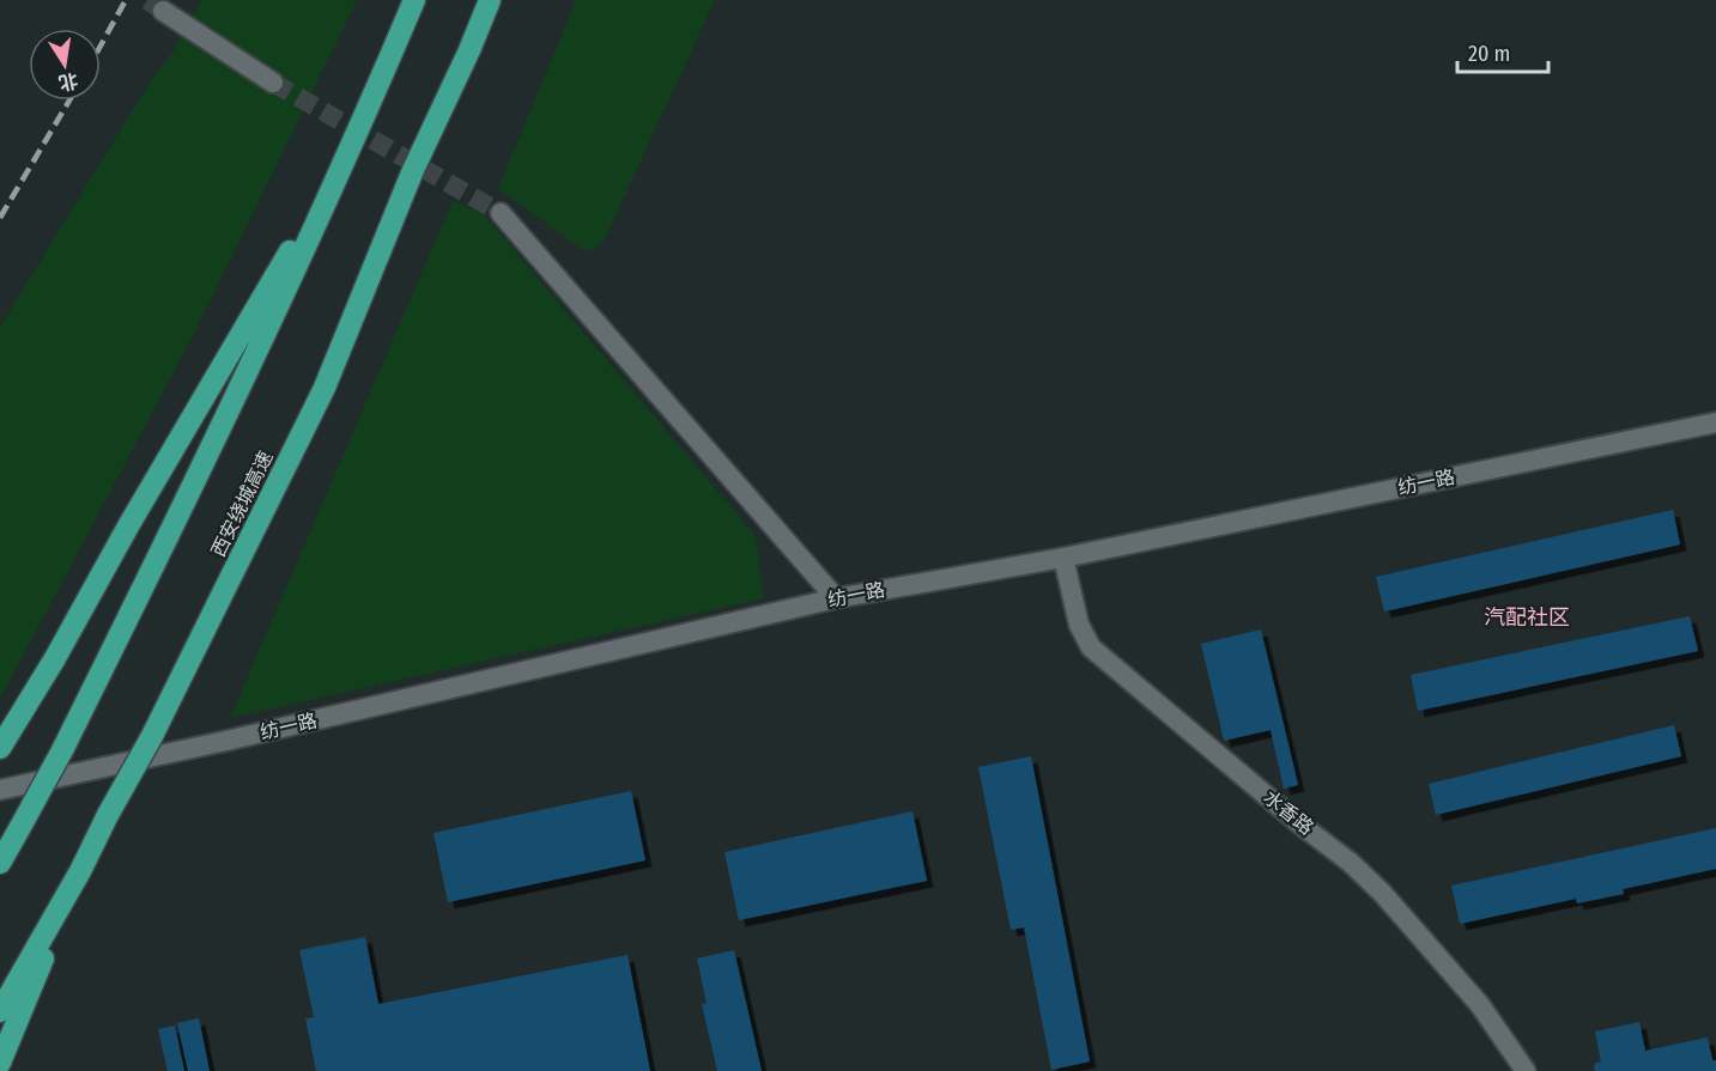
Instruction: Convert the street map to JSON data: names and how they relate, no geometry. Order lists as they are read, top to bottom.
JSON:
{
  "streets": {
    "highway": ["西安绕城高速"],
    "street": ["纺一路", "水香路"]
  },
  "crossings": [
    ["纺一路", "水香路"]
  ],
  "districts": ["汽配社区"],
  "scale_bar": "20 m",
  "north": "bottom"
}
